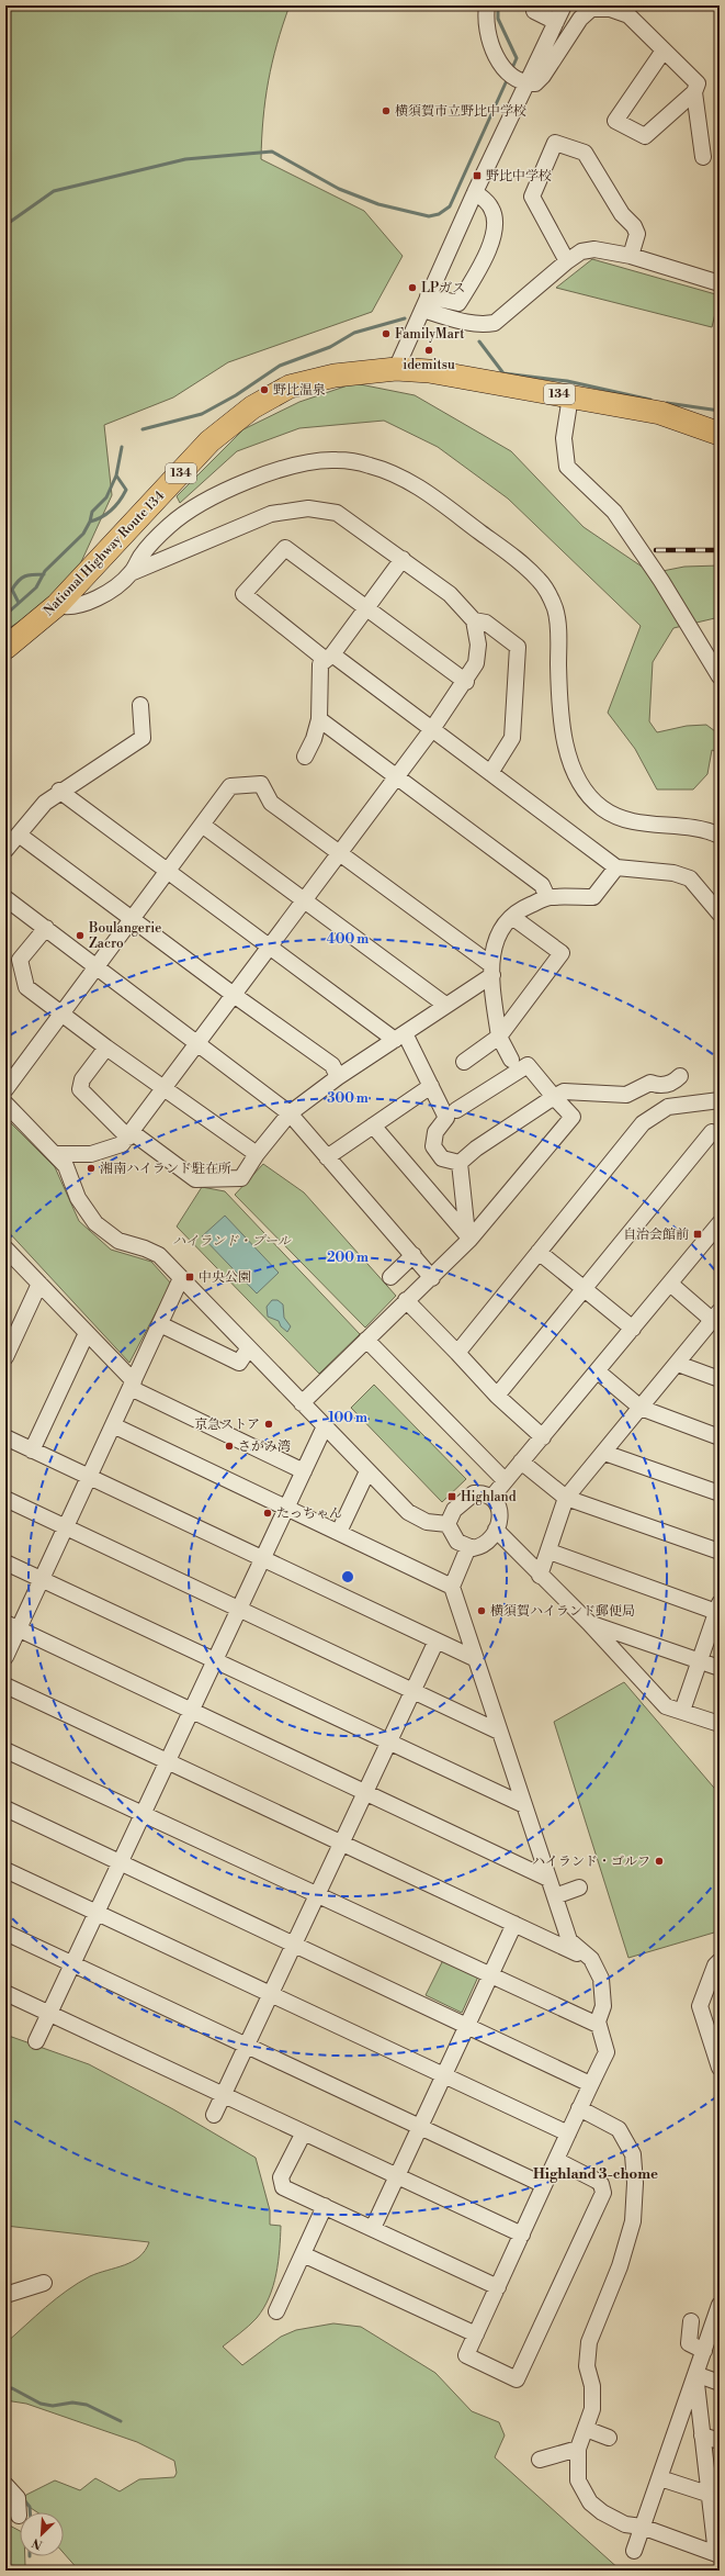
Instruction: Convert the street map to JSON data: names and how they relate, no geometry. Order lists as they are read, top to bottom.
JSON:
{
  "streets": {
    "highway": ["134", "National Highway Route 134"]
  },
  "districts": ["Highland 3-chome"],
  "parks": ["ハイランド・プール"],
  "places": {
    "other": [
      "横須賀市立野比中学校",
      "LPガス",
      "FamilyMart",
      "idemitsu",
      "野比温泉",
      "Boulangerie Zacro",
      "湘南ハイランド駐在所",
      "京急ストア",
      "さがみ湾",
      "たっちゃん",
      "横須賀ハイランド郵便局",
      "ハイランド・ゴルフ"
    ],
    "transit": [
      "野比中学校",
      "自治会館前",
      "中央公園",
      "Highland"
    ]
  },
  "north": "bottom left",
  "rings": [
    "400 m",
    "300 m",
    "200 m",
    "100 m"
  ]
}
